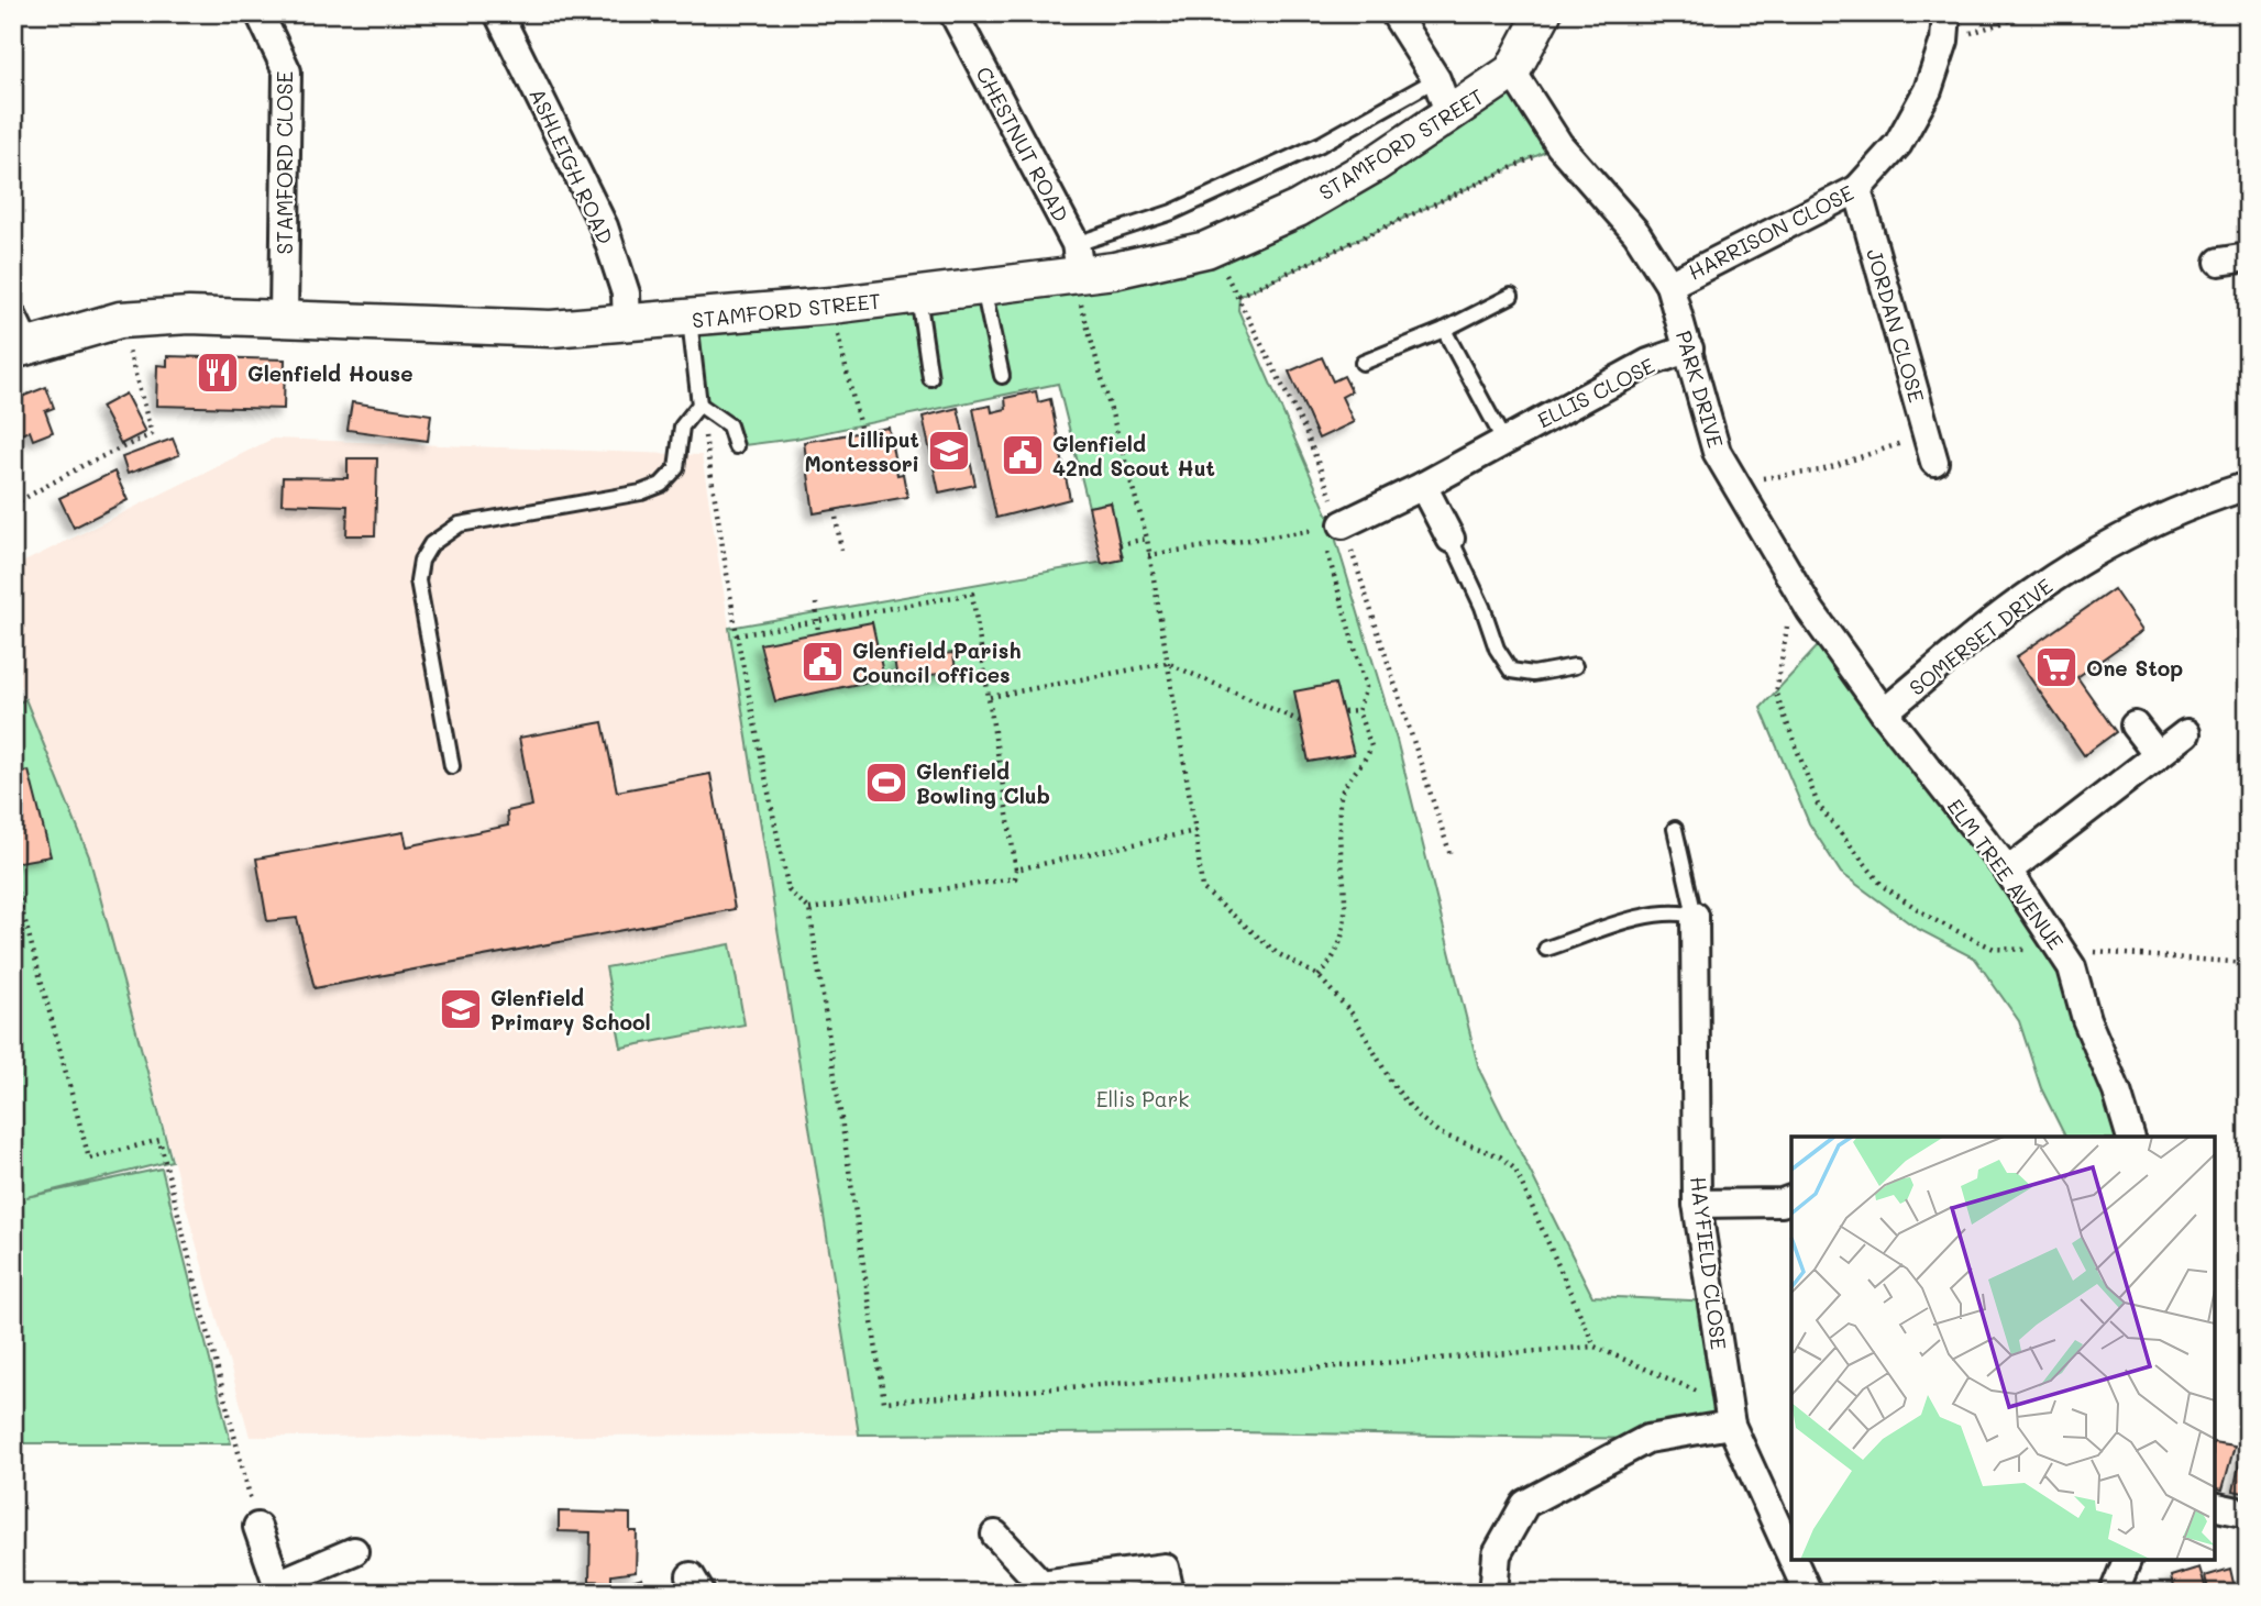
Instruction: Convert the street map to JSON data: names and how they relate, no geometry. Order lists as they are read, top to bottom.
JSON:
{
  "streets": {
    "street": [
      "CHESTNUT ROAD",
      "STAMFORD STREET",
      "STAMFORD CLOSE",
      "ASHLEIGH ROAD",
      "HARRISON CLOSE",
      "JORDAN CLOSE",
      "PARK DRIVE",
      "ELLIS CLOSE",
      "SOMERSET DRIVE",
      "ELM TREE AVENUE",
      "HAYFIELD CLOSE"
    ]
  },
  "crossings": [
    ["CHESTNUT ROAD", "STAMFORD STREET"],
    ["STAMFORD STREET", "STAMFORD CLOSE"],
    ["STAMFORD STREET", "ASHLEIGH ROAD"],
    ["STAMFORD STREET", "PARK DRIVE"],
    ["HARRISON CLOSE", "JORDAN CLOSE"],
    ["HARRISON CLOSE", "PARK DRIVE"],
    ["PARK DRIVE", "ELLIS CLOSE"],
    ["PARK DRIVE", "SOMERSET DRIVE"],
    ["PARK DRIVE", "ELM TREE AVENUE"],
    ["SOMERSET DRIVE", "ELM TREE AVENUE"]
  ],
  "parks": ["Ellis Park"],
  "places": {
    "restaurant": ["Glenfield House"],
    "school or university": ["Lilliput Montessori", "Glenfield Primary School"],
    "public building": ["Glenfield 42nd Scout Hut", "Glenfield Parish Council offices"],
    "supermarket": ["One Stop"],
    "sports": ["Glenfield Bowling Club"]
  }
}
